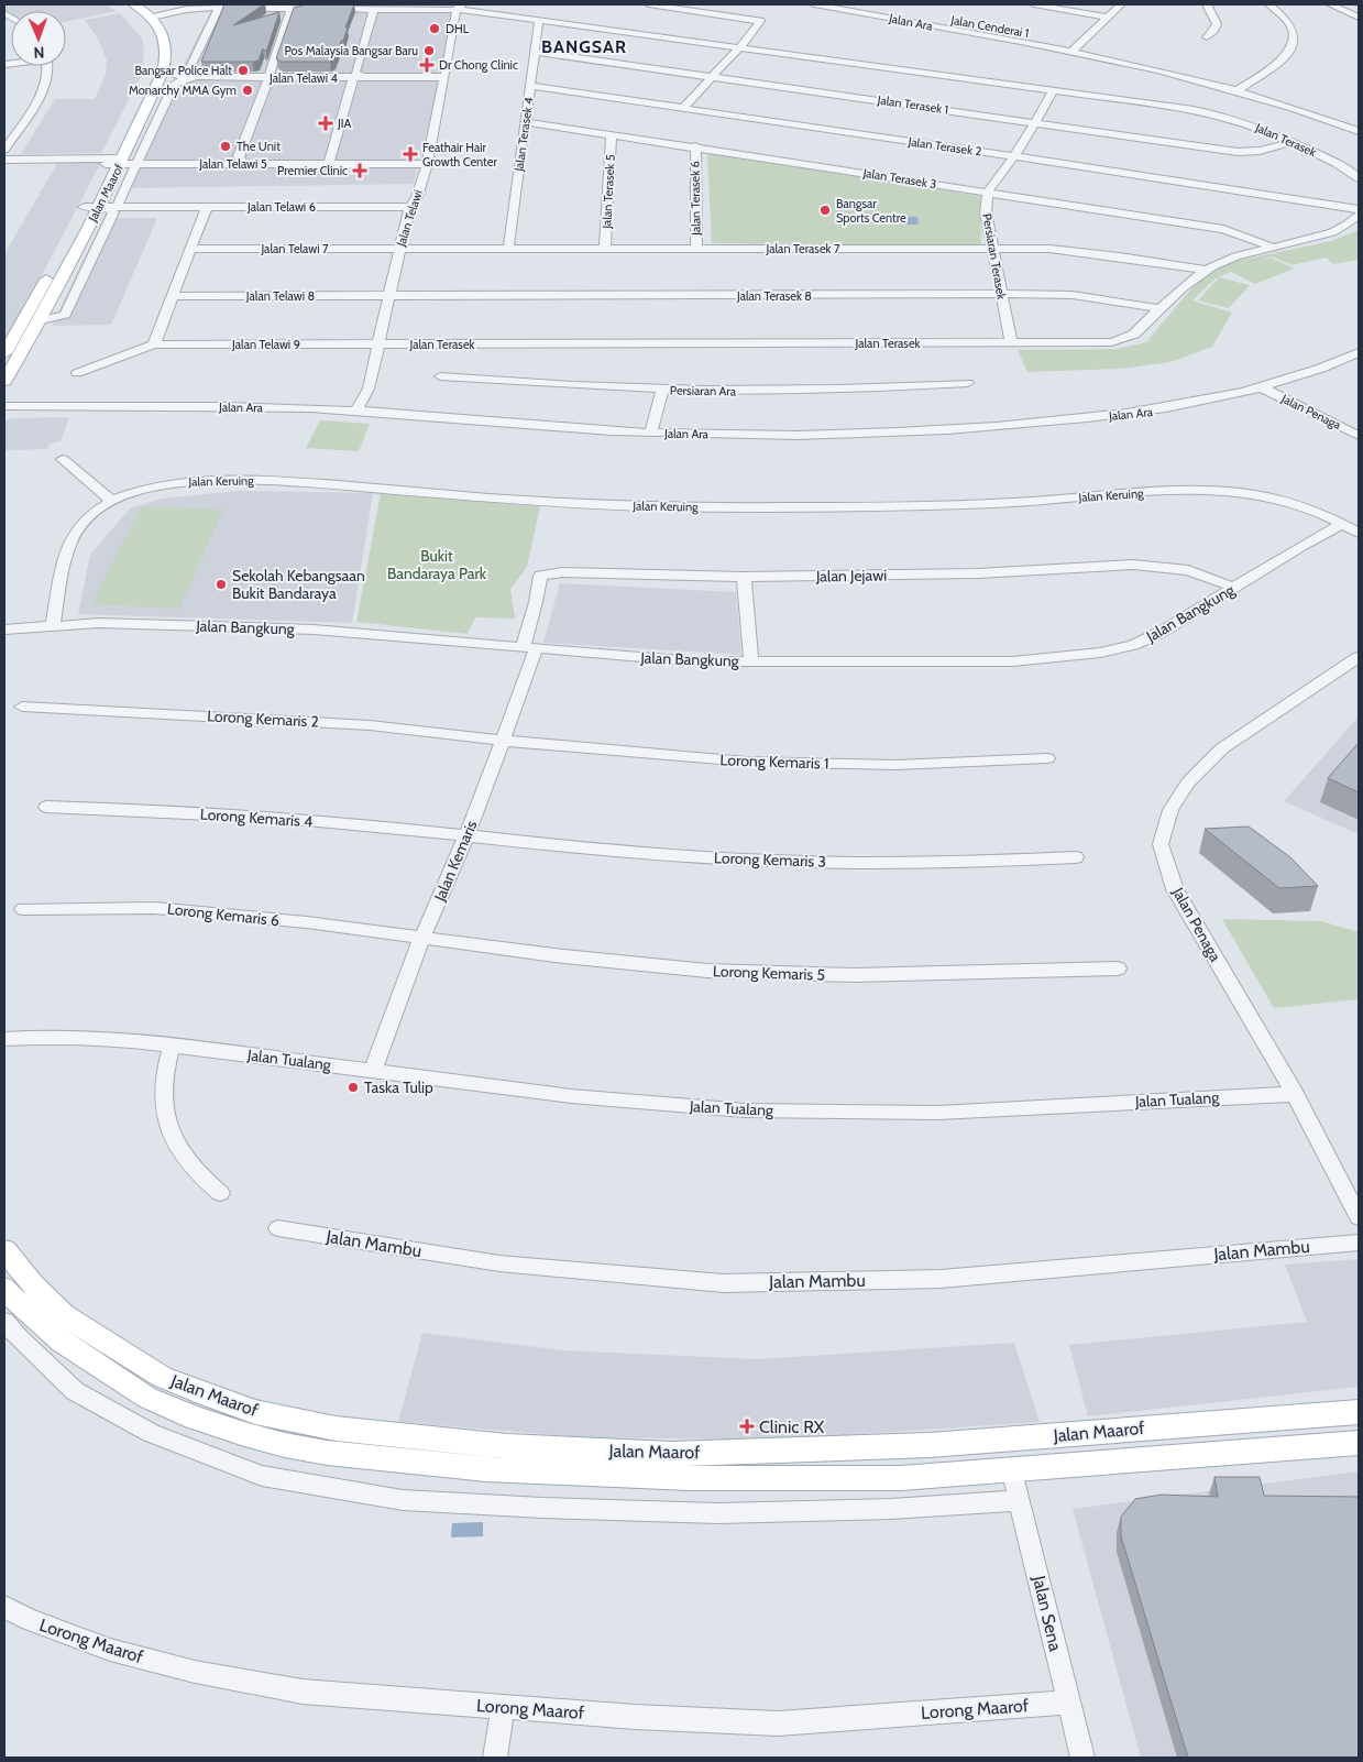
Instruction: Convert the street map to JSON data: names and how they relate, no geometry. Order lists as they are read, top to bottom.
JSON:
{
  "streets": {
    "main road": ["Jalan Maarof"],
    "street": [
      "Jalan Ara",
      "Jalan Cenderai 1",
      "Jalan Telawi 4",
      "Jalan Terasek 1",
      "Jalan Terasek 4",
      "Jalan Terasek",
      "Jalan Terasek 2",
      "Jalan Telawi 5",
      "Jalan Terasek 3",
      "Jalan Terasek 5",
      "Jalan Terasek 6",
      "Jalan Telawi 6",
      "Jalan Telawi",
      "Jalan Telawi 7",
      "Jalan Terasek 7",
      "Persiaran Terasek",
      "Jalan Telawi 8",
      "Jalan Terasek 8",
      "Jalan Telawi 9",
      "Persiaran Ara",
      "Jalan Penaga",
      "Jalan Keruing",
      "Jalan Jejawi",
      "Jalan Bangkung",
      "Lorong Kemaris 2",
      "Lorong Kemaris 1",
      "Lorong Kemaris 4",
      "Lorong Kemaris 3",
      "Jalan Kemaris",
      "Lorong Kemaris 6",
      "Lorong Kemaris 5",
      "Jalan Tualang",
      "Jalan Mambu",
      "Jalan Sena",
      "Lorong Maarof"
    ]
  },
  "crossings": [
    ["Jalan Ara", "Jalan Telawi"],
    ["Jalan Ara", "Persiaran Ara"],
    ["Jalan Ara", "Jalan Penaga"],
    ["Jalan Telawi 4", "Jalan Maarof"],
    ["Jalan Telawi 4", "Jalan Telawi"],
    ["Jalan Terasek 1", "Jalan Terasek 4"],
    ["Jalan Terasek 1", "Jalan Terasek"],
    ["Jalan Terasek 1", "Persiaran Terasek"],
    ["Jalan Terasek 4", "Jalan Terasek"],
    ["Jalan Terasek 4", "Jalan Terasek 2"],
    ["Jalan Terasek 4", "Jalan Terasek 3"],
    ["Jalan Terasek 4", "Jalan Terasek 7"],
    ["Jalan Terasek", "Jalan Terasek 3"],
    ["Jalan Terasek", "Jalan Telawi"],
    ["Jalan Terasek", "Jalan Terasek 7"],
    ["Jalan Terasek", "Persiaran Terasek"],
    ["Jalan Terasek", "Jalan Terasek 8"],
    ["Jalan Terasek", "Jalan Telawi 9"],
    ["Jalan Terasek 2", "Persiaran Terasek"],
    ["Jalan Telawi 5", "Jalan Maarof"],
    ["Jalan Telawi 5", "Jalan Telawi"],
    ["Jalan Terasek 3", "Jalan Terasek 5"],
    ["Jalan Terasek 3", "Jalan Terasek 6"],
    ["Jalan Terasek 3", "Persiaran Terasek"],
    ["Jalan Terasek 5", "Jalan Terasek 7"],
    ["Jalan Maarof", "Jalan Telawi 6"],
    ["Jalan Maarof", "Jalan Sena"],
    ["Jalan Terasek 6", "Jalan Terasek 7"],
    ["Jalan Telawi 6", "Jalan Telawi"],
    ["Jalan Telawi", "Jalan Telawi 7"],
    ["Jalan Telawi", "Jalan Terasek 7"],
    ["Jalan Telawi", "Jalan Telawi 8"],
    ["Jalan Telawi", "Jalan Terasek 8"],
    ["Jalan Telawi", "Jalan Telawi 9"],
    ["Jalan Telawi 7", "Jalan Terasek 7"],
    ["Jalan Terasek 7", "Persiaran Terasek"],
    ["Persiaran Terasek", "Jalan Terasek 8"],
    ["Jalan Telawi 8", "Jalan Terasek 8"],
    ["Jalan Penaga", "Jalan Tualang"],
    ["Jalan Keruing", "Jalan Bangkung"],
    ["Jalan Jejawi", "Jalan Bangkung"],
    ["Jalan Jejawi", "Jalan Kemaris"],
    ["Jalan Bangkung", "Jalan Kemaris"],
    ["Lorong Kemaris 2", "Lorong Kemaris 1"],
    ["Lorong Kemaris 2", "Jalan Kemaris"],
    ["Lorong Kemaris 1", "Jalan Kemaris"],
    ["Lorong Kemaris 4", "Lorong Kemaris 3"],
    ["Lorong Kemaris 4", "Jalan Kemaris"],
    ["Lorong Kemaris 3", "Jalan Kemaris"],
    ["Jalan Kemaris", "Lorong Kemaris 6"],
    ["Jalan Kemaris", "Lorong Kemaris 5"],
    ["Jalan Kemaris", "Jalan Tualang"],
    ["Lorong Kemaris 6", "Lorong Kemaris 5"],
    ["Jalan Sena", "Lorong Maarof"]
  ],
  "districts": ["BANGSAR"],
  "parks": ["Bukit Bandaraya Park"],
  "places": {
    "other": [
      "DHL",
      "Pos Malaysia Bangsar Baru",
      "Bangsar Police Halt",
      "Monarchy MMA Gym",
      "The Unit",
      "Bangsar Sports Centre",
      "Sekolah Kebangsaan Bukit Bandaraya",
      "Taska Tulip"
    ],
    "health": [
      "Dr Chong Clinic",
      "JIA",
      "Feathair Hair Growth Center",
      "Premier Clinic",
      "Clinic RX"
    ]
  },
  "north": "bottom"
}
